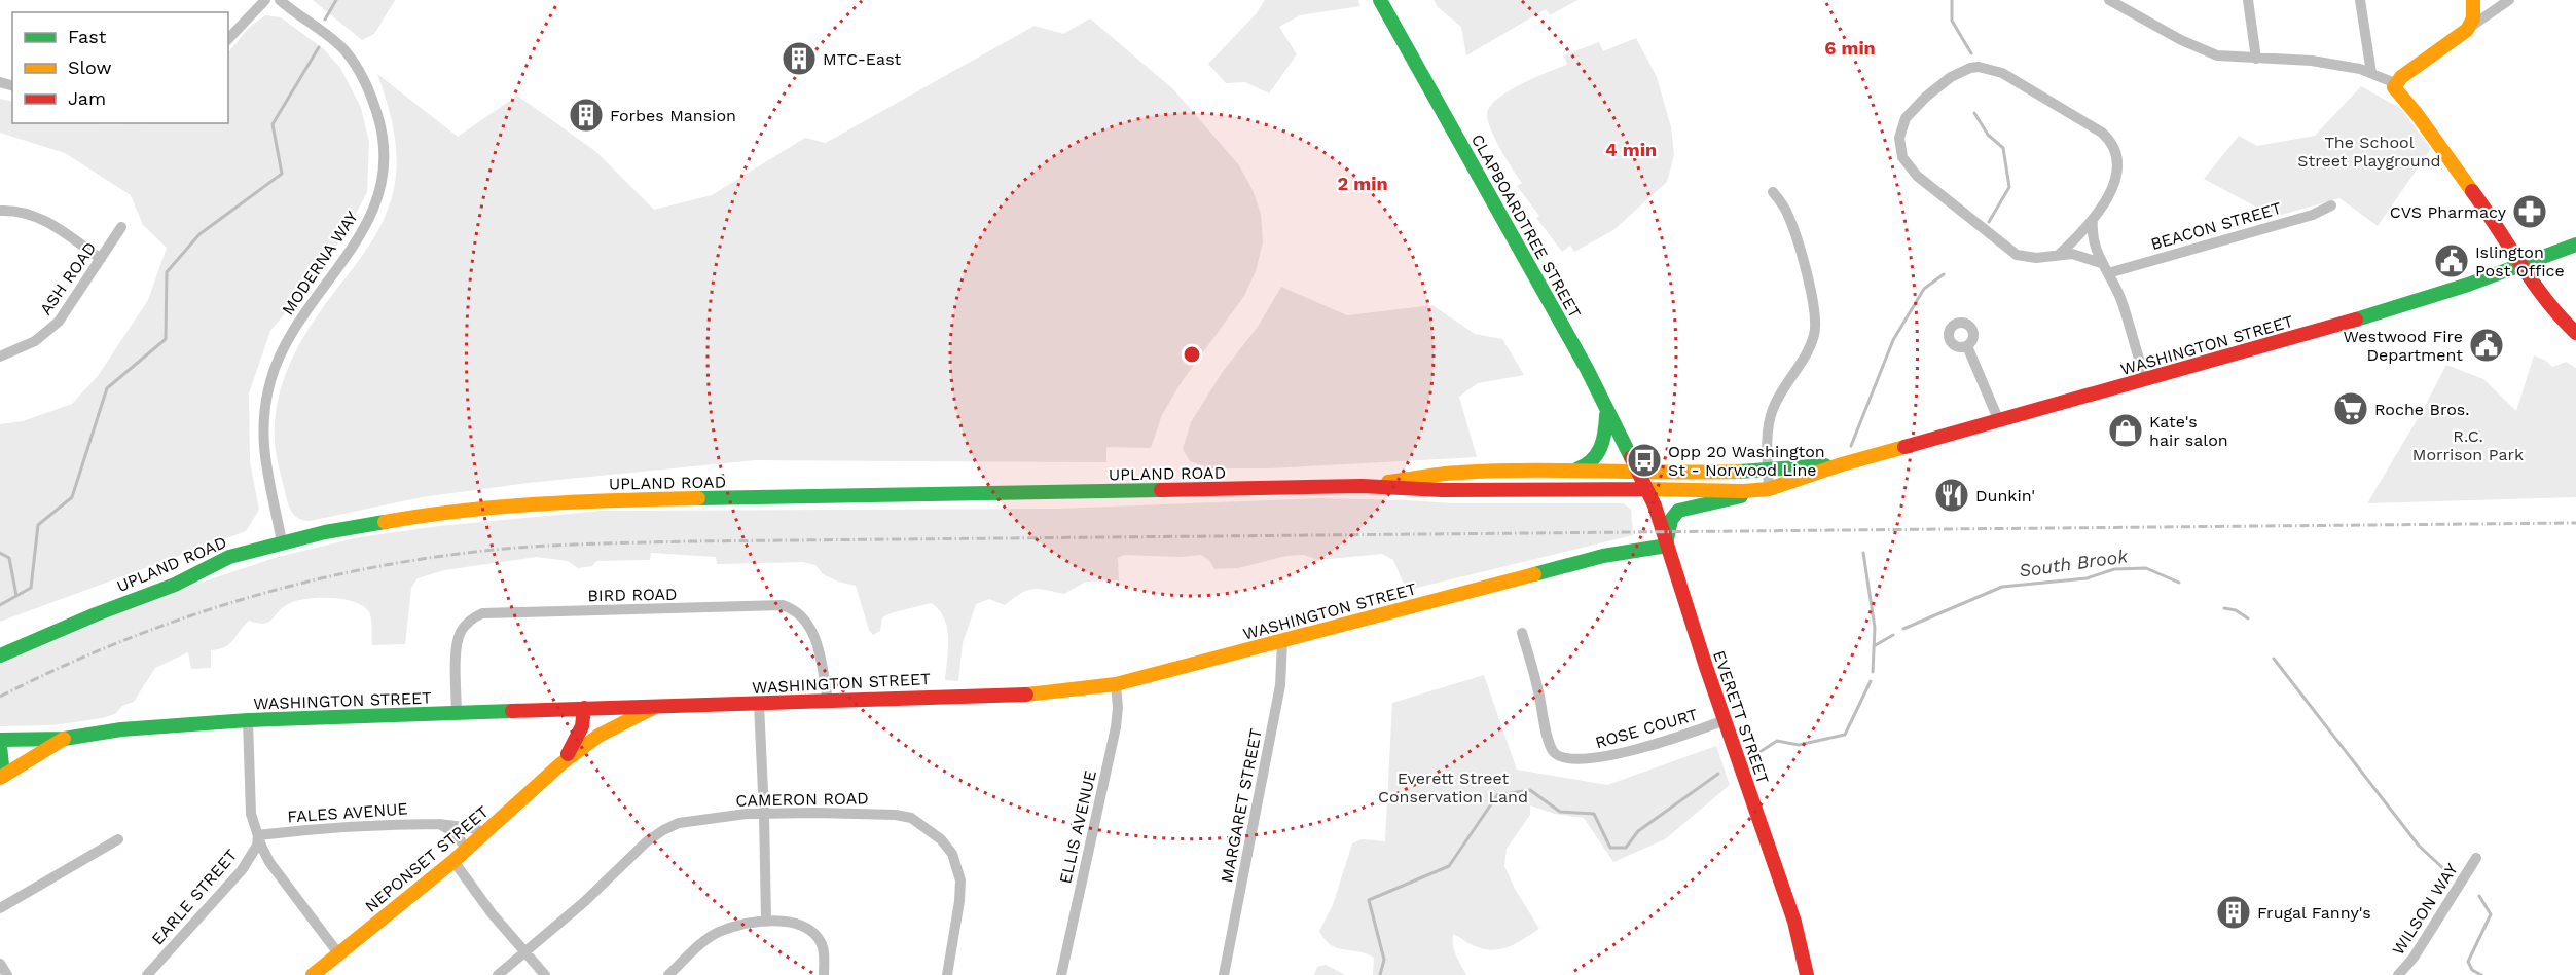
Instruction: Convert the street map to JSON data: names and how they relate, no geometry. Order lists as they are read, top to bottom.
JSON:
{
  "streets": {
    "main road": [
      "CLAPBOARDTREE STREET",
      "WASHINGTON STREET",
      "UPLAND ROAD",
      "EVERETT STREET",
      "NEPONSET STREET"
    ],
    "street": [
      "BEACON STREET",
      "MODERNA WAY",
      "ASH ROAD",
      "BIRD ROAD",
      "ROSE COURT",
      "CAMERON ROAD",
      "MARGARET STREET",
      "FALES AVENUE",
      "ELLIS AVENUE",
      "EARLE STREET",
      "WILSON WAY"
    ]
  },
  "crossings": [
    ["CLAPBOARDTREE STREET", "WASHINGTON STREET"],
    ["CLAPBOARDTREE STREET", "UPLAND ROAD"],
    ["CLAPBOARDTREE STREET", "EVERETT STREET"],
    ["MODERNA WAY", "UPLAND ROAD"],
    ["WASHINGTON STREET", "UPLAND ROAD"],
    ["WASHINGTON STREET", "BIRD ROAD"],
    ["WASHINGTON STREET", "EVERETT STREET"],
    ["WASHINGTON STREET", "MARGARET STREET"],
    ["WASHINGTON STREET", "ELLIS AVENUE"],
    ["WASHINGTON STREET", "NEPONSET STREET"],
    ["UPLAND ROAD", "EVERETT STREET"],
    ["EVERETT STREET", "ROSE COURT"],
    ["FALES AVENUE", "NEPONSET STREET"],
    ["FALES AVENUE", "EARLE STREET"]
  ],
  "water": ["South Brook"],
  "parks": ["The School Street Playground", "R.C. Morrison Park", "Everett Street Conservation Land"],
  "places": {
    "building": ["MTC-East", "Forbes Mansion", "Frugal Fanny's"],
    "pharmacy": ["CVS Pharmacy"],
    "public building": ["Islington Post Office", "Westwood Fire Department"],
    "supermarket": ["Roche Bros."],
    "shop": ["Kate's hair salon"],
    "bus stop": ["Opp 20 Washington St - Norwood Line"],
    "restaurant": ["Dunkin'"]
  },
  "legend": ["Fast", "Slow", "Jam"],
  "rings": ["6 min", "4 min", "2 min"]
}
